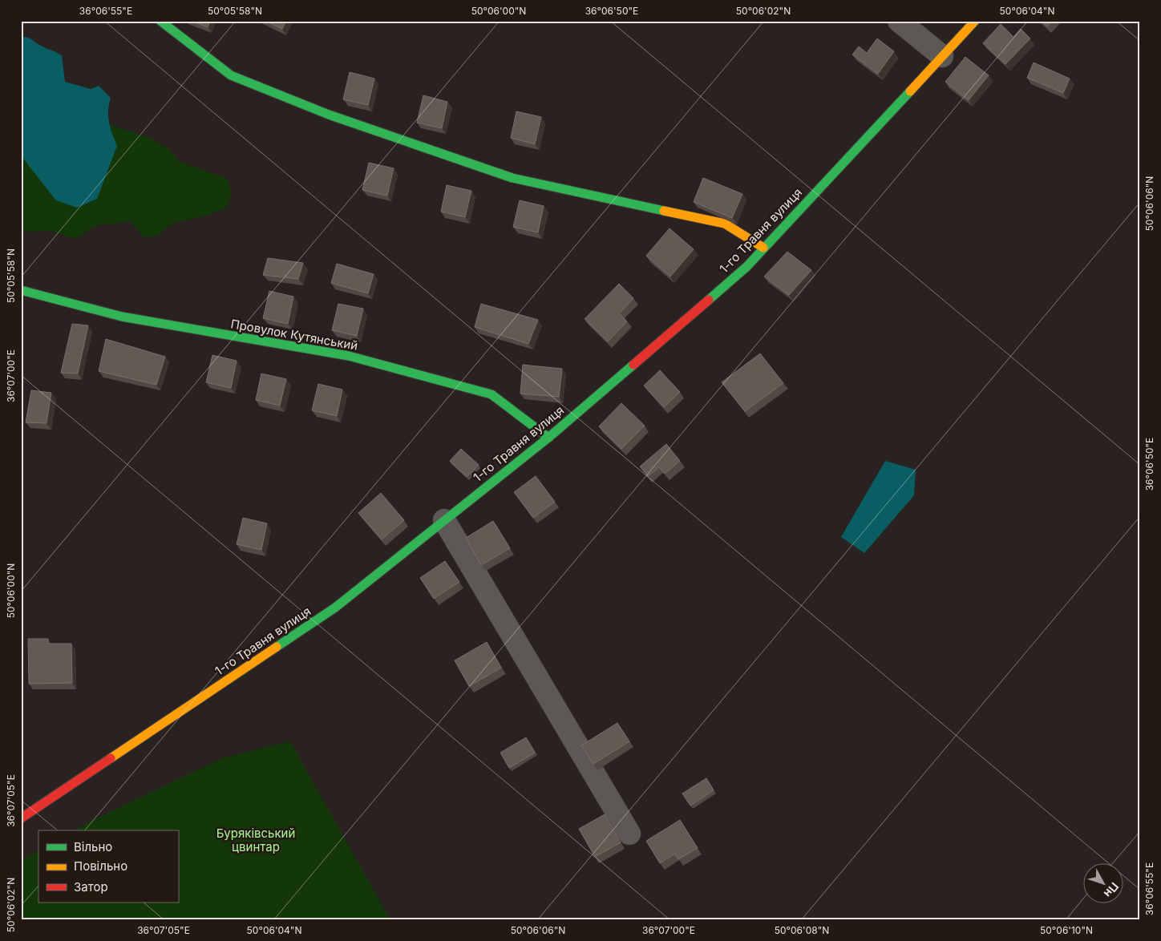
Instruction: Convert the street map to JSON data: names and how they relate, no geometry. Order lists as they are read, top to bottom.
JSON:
{
  "streets": {
    "street": ["1-го Травня вулиця", "Провулок Кутянський"]
  },
  "crossings": [
    ["1-го Травня вулиця", "Провулок Кутянський"]
  ],
  "parks": ["Буряківський цвинтар"],
  "legend": ["Вільно", "Повільно", "Затор"],
  "north": "bottom right",
  "coordinates": [
    "36°06'55\"E",
    "50°05'58\"N",
    "50°06'00\"N",
    "36°06'50\"E",
    "50°06'02\"N",
    "50°06'04\"N",
    "50°06'06\"N",
    "36°07'00\"E",
    "36°07'05\"E",
    "50°06'08\"N",
    "50°06'10\"N"
  ]
}
